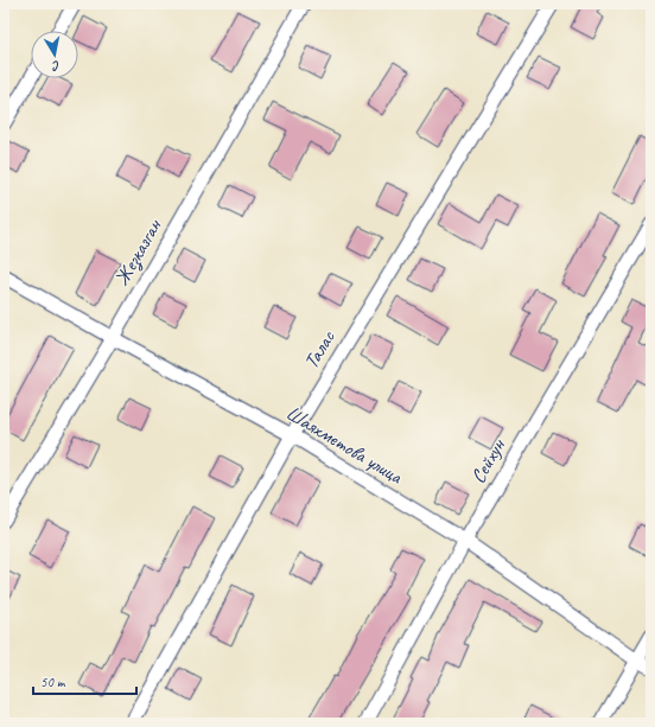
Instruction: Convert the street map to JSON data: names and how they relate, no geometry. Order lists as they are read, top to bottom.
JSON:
{
  "streets": {
    "street": [
      "Жезказган",
      "Талас",
      "Шаяхметова улица",
      "Сейхун"
    ]
  },
  "crossings": [
    ["Жезказган", "Шаяхметова улица"],
    ["Талас", "Шаяхметова улица"],
    ["Шаяхметова улица", "Сейхун"]
  ],
  "scale_bar": "50 m",
  "north": "bottom"
}
